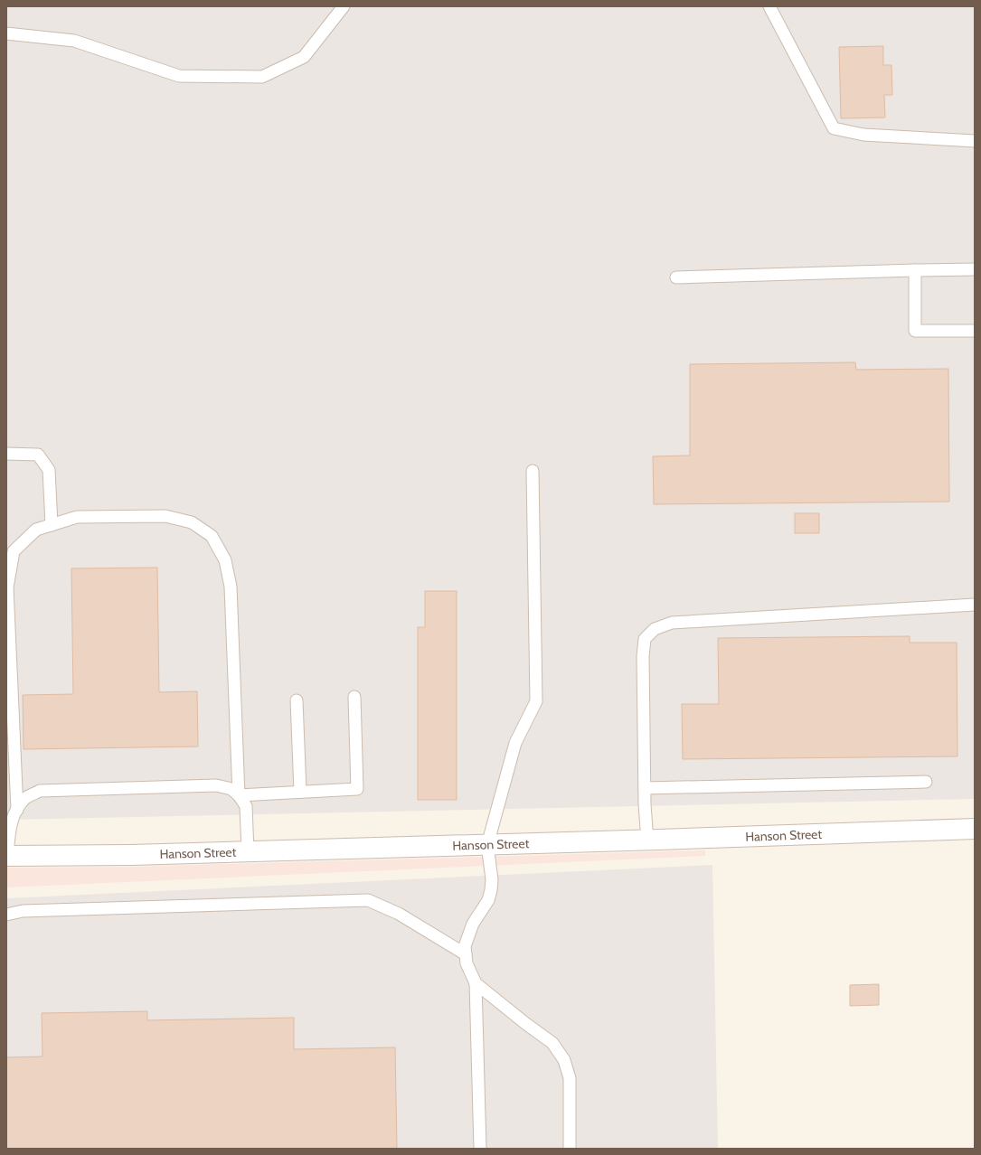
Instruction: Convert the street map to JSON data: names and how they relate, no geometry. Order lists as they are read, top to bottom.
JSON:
{
  "streets": {
    "street": ["Hanson Street"]
  }
}
